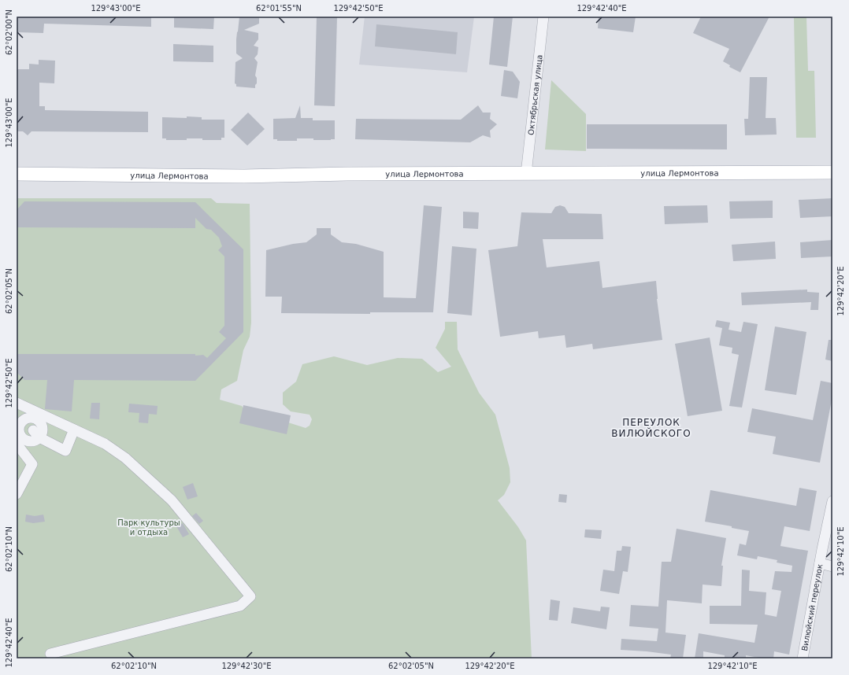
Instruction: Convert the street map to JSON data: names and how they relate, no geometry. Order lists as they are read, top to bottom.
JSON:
{
  "streets": {
    "main road": ["улица Лермонтова"],
    "street": ["Октябрьская улица", "Вилюйский переулок"]
  },
  "crossings": [
    ["Октябрьская улица", "улица Лермонтова"]
  ],
  "districts": ["ПЕРЕУЛОК ВИЛЮЙСКОГО"],
  "parks": ["Парк культуры и отдыха"],
  "coordinates": [
    "129°43'00\"E",
    "62°01'55\"N",
    "129°42'50\"E",
    "129°42'40\"E",
    "62°02'00\"N",
    "62°02'05\"N",
    "129°42'20\"E",
    "62°02'10\"N",
    "129°42'10\"E",
    "129°42'30\"E"
  ]
}
